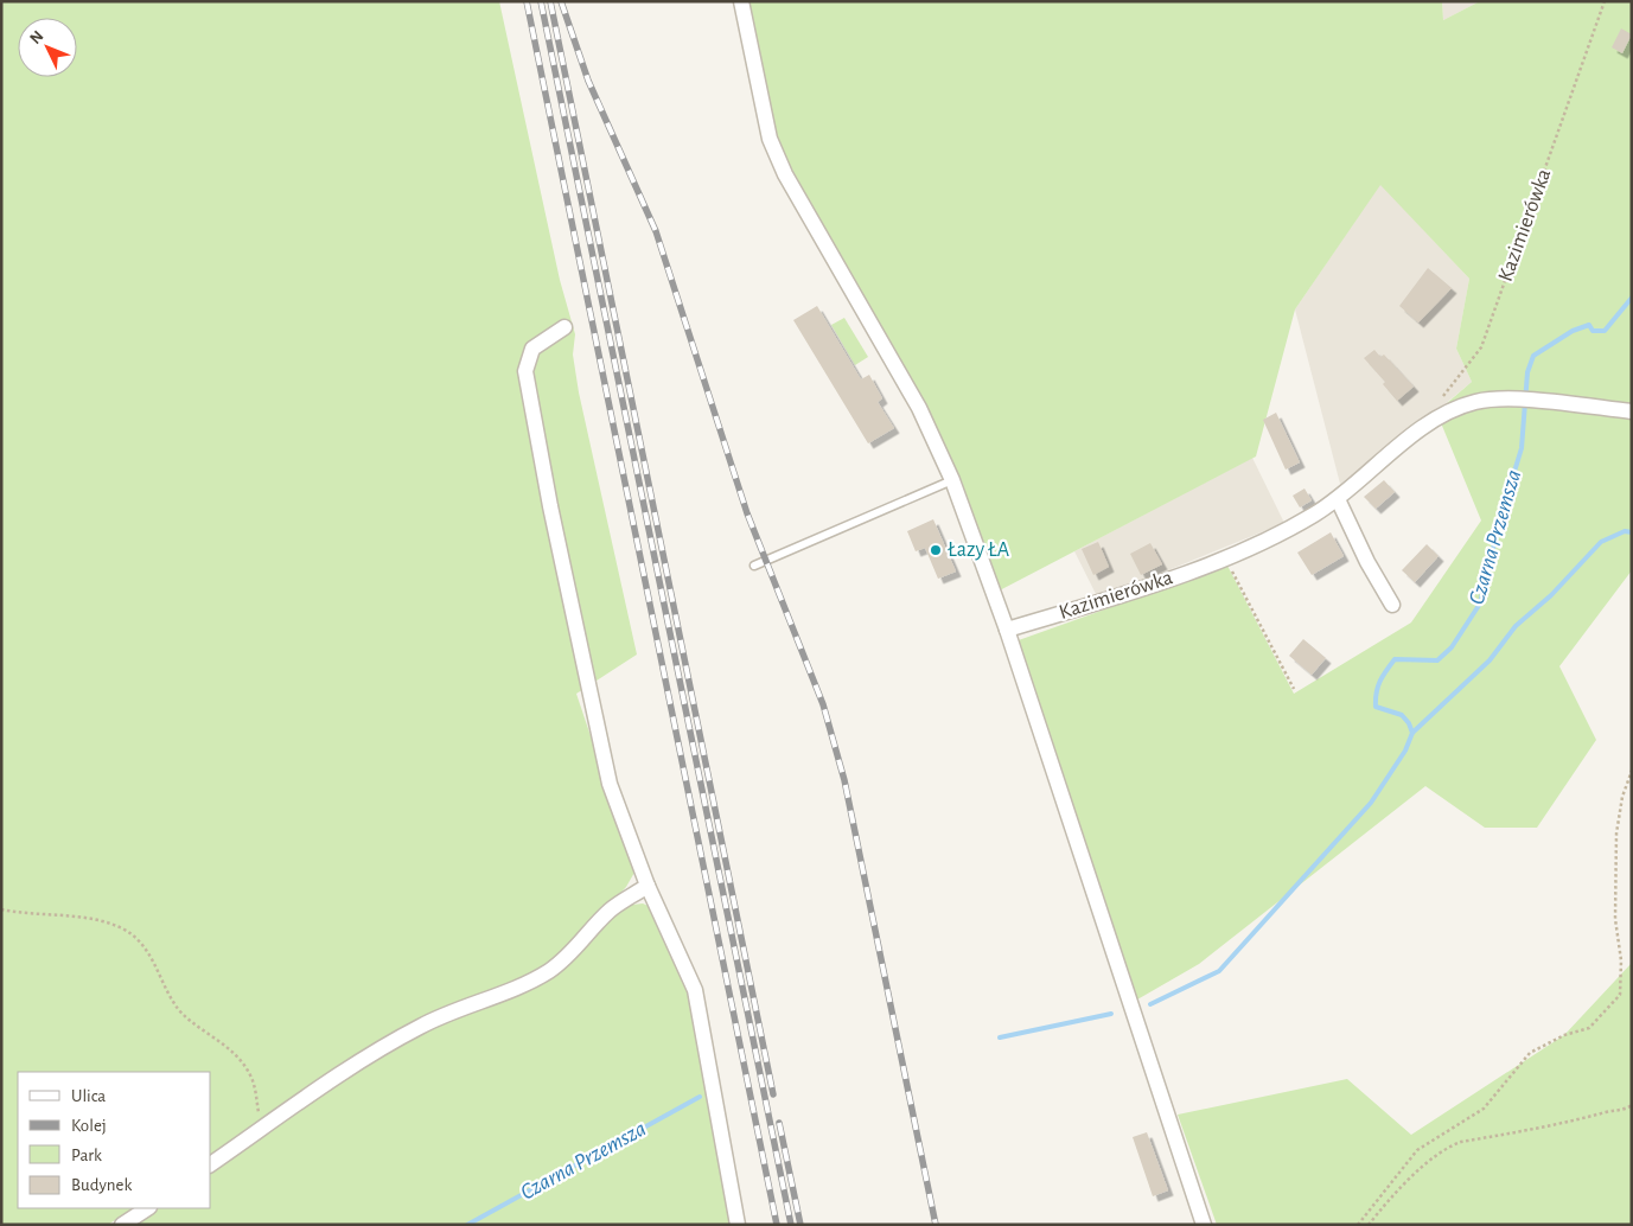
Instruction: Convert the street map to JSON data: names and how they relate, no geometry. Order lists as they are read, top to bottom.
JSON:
{
  "streets": {
    "street": ["Kazimierówka"]
  },
  "water": ["Czarna Przemsza"],
  "places": ["Łazy ŁA"],
  "legend": [
    "Ulica",
    "Kolej",
    "Park",
    "Budynek"
  ],
  "north": "top left"
}
